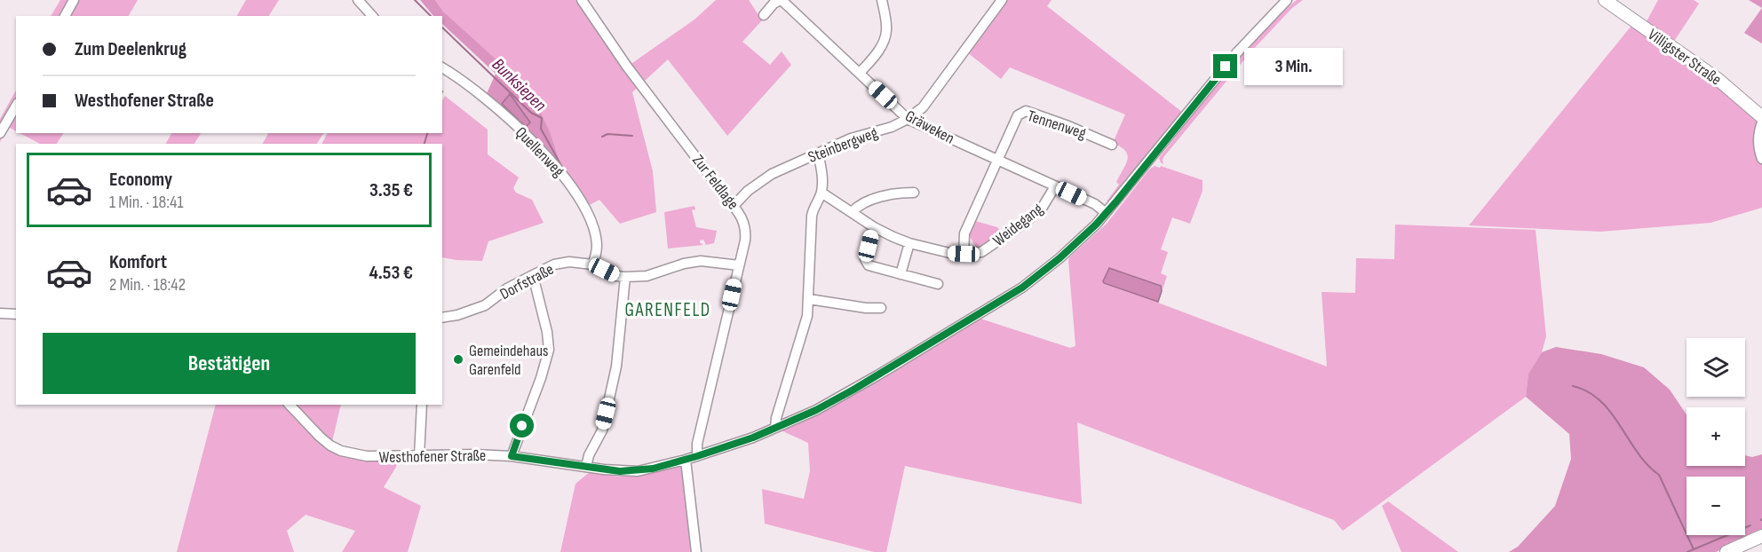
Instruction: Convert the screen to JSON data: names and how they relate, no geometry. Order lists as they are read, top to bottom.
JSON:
{
  "streets": {
    "main road": ["Villigster Straße"],
    "street": [
      "Tennenweg",
      "Gräweken",
      "Steinbergweg",
      "Quellenweg",
      "Zur Feldlage",
      "Weidegang",
      "Dorfstraße",
      "Westhofener Straße"
    ]
  },
  "crossings": [
    ["Tennenweg", "Gräweken"],
    ["Gräweken", "Steinbergweg"],
    ["Gräweken", "Weidegang"],
    ["Gräweken", "Westhofener Straße"],
    ["Steinbergweg", "Zur Feldlage"],
    ["Quellenweg", "Dorfstraße"],
    ["Zur Feldlage", "Dorfstraße"],
    ["Zur Feldlage", "Westhofener Straße"]
  ],
  "districts": ["GARENFELD"],
  "water": ["Bunksiepen"],
  "places": ["Gemeindehaus Garenfeld"],
  "page": {
    "banner": ["Zum Deelenkrug", "Westhofener Straße"],
    "bubble": "3 Min.",
    "list": [
      {
        "name": "Economy",
        "note": "1 Min. · 18:41",
        "value": "3.35 €"
      },
      {
        "name": "Komfort",
        "note": "2 Min. · 18:42",
        "value": "4.53 €"
      }
    ],
    "buttons": "Bestätigen",
    "map_buttons": ["+", "−"]
  }
}
